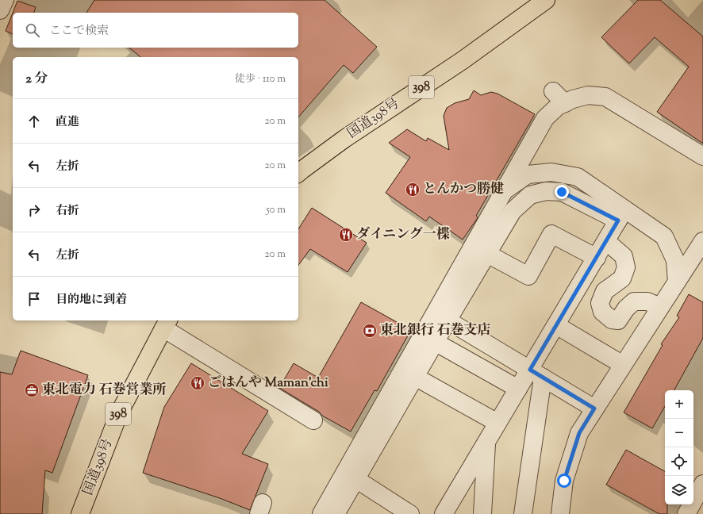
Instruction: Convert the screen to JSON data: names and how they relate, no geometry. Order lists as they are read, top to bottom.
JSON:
{
  "streets": {
    "highway": ["398", "国道398号"]
  },
  "places": {
    "restaurant": ["とんかつ勝健", "ダイニング一楪", "ごはんや Maman'chi"],
    "bank": ["東北銀行 石巻支店"],
    "office": ["東北電力 石巻営業所"]
  },
  "page": {
    "search": "ここで検索",
    "heading": ["2 分", "徒歩 · 110 m"],
    "list": [
      ["直進", "20 m"],
      ["左折", "20 m"],
      ["右折", "50 m"],
      ["左折", "20 m"],
      "目的地に到着"
    ],
    "map_buttons": ["+", "−"]
  }
}
